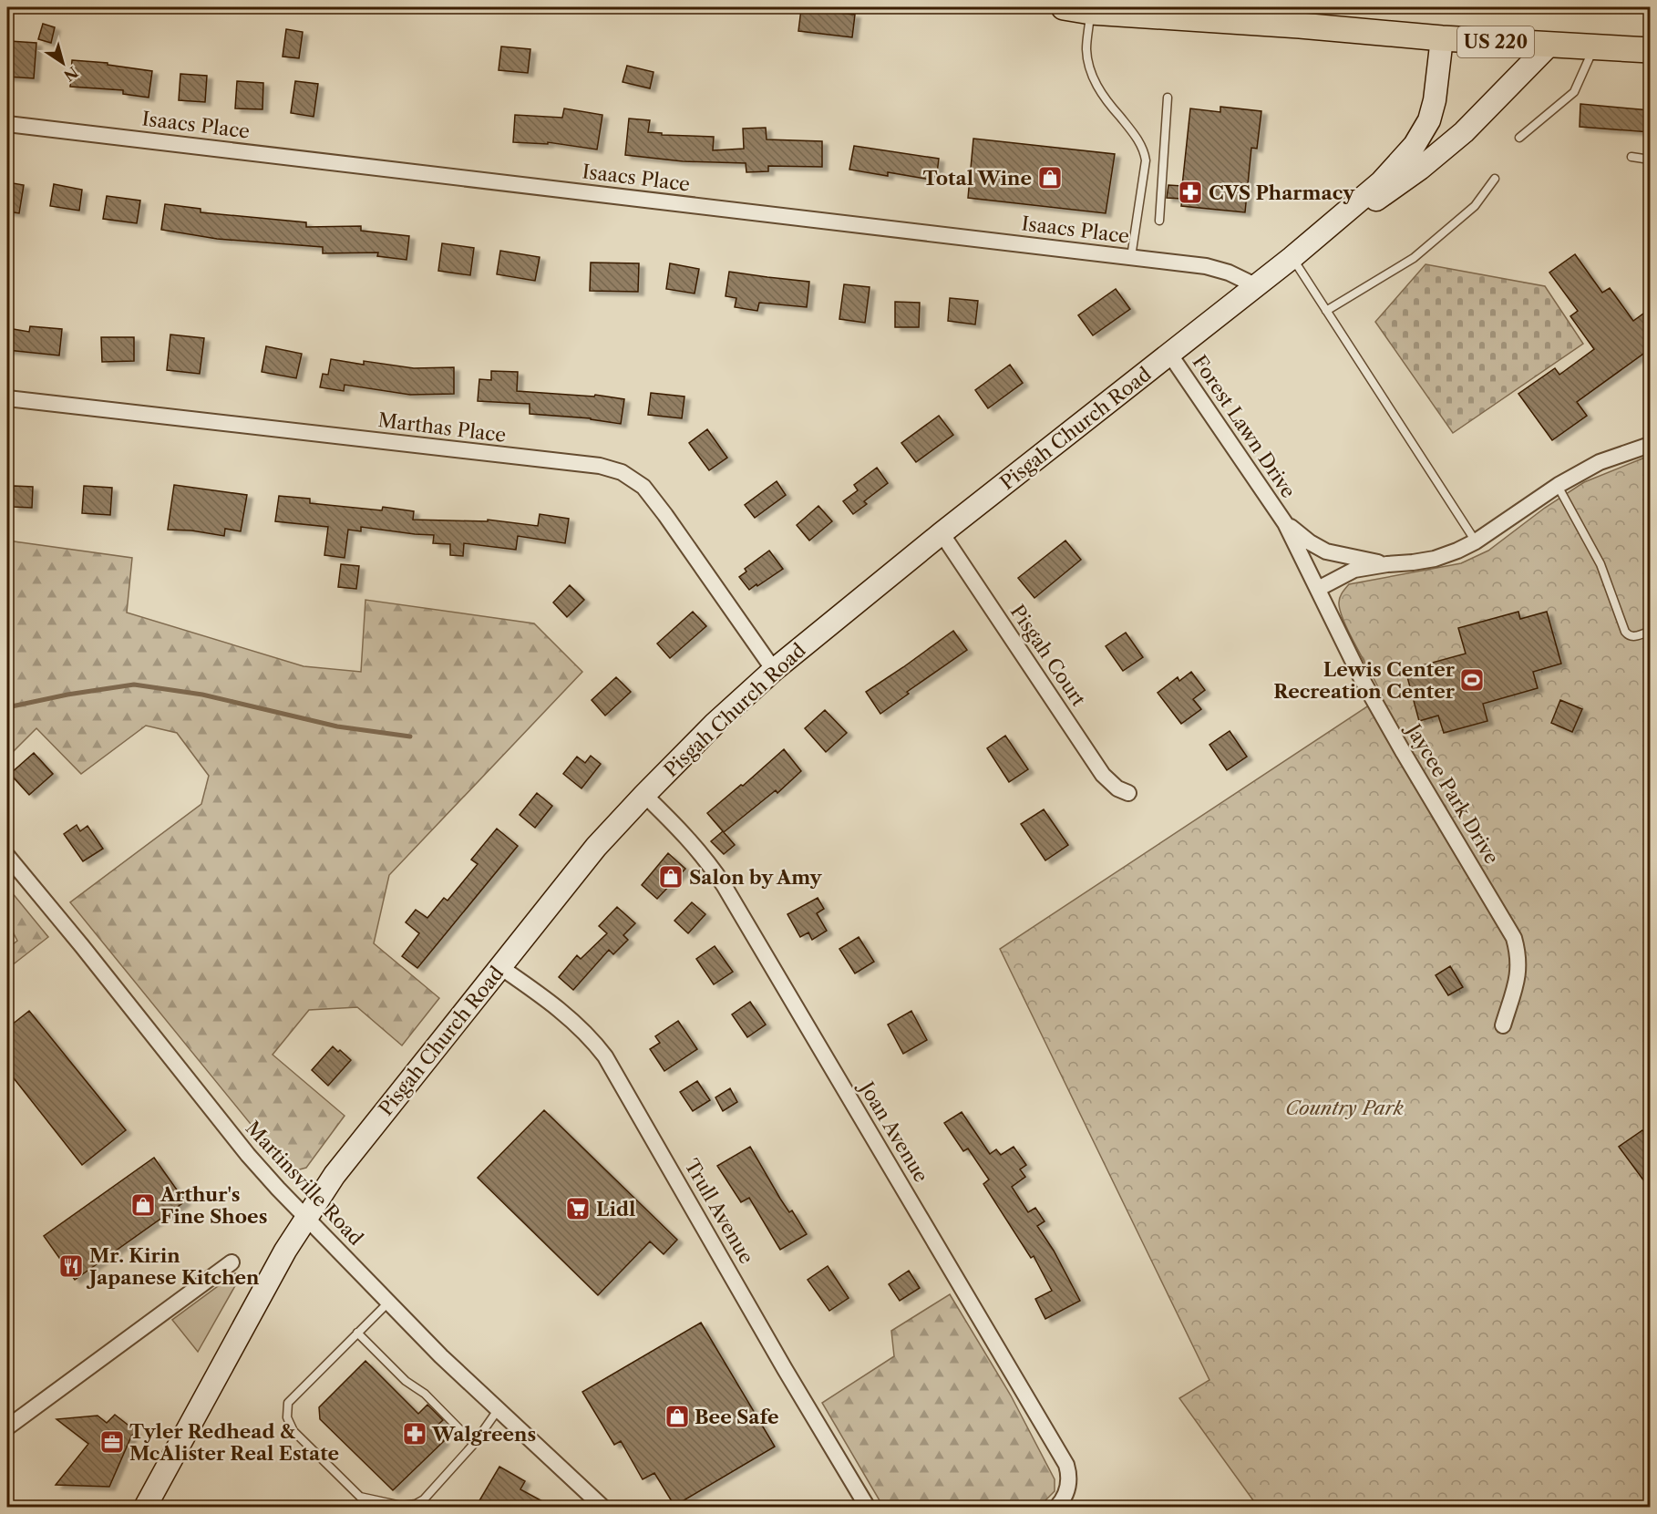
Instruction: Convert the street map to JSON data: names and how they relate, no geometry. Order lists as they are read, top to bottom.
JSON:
{
  "streets": {
    "main road": ["US 220", "Pisgah Church Road"],
    "street": [
      "Isaacs Place",
      "Forest Lawn Drive",
      "Marthas Place",
      "Pisgah Court",
      "Jaycee Park Drive",
      "Joan Avenue",
      "Martinsville Road",
      "Trull Avenue"
    ]
  },
  "crossings": [
    ["US 220", "Pisgah Church Road"],
    ["Isaacs Place", "Pisgah Church Road"],
    ["Forest Lawn Drive", "Pisgah Church Road"],
    ["Forest Lawn Drive", "Jaycee Park Drive"],
    ["Marthas Place", "Pisgah Church Road"],
    ["Pisgah Church Road", "Pisgah Court"],
    ["Pisgah Church Road", "Joan Avenue"],
    ["Pisgah Church Road", "Martinsville Road"],
    ["Pisgah Church Road", "Trull Avenue"]
  ],
  "parks": ["Country Park"],
  "places": {
    "shop": [
      "Total Wine",
      "Salon by Amy",
      "Arthur's Fine Shoes",
      "Bee Safe"
    ],
    "pharmacy": ["CVS Pharmacy", "Walgreens"],
    "sports": ["Lewis Center Recreation Center"],
    "supermarket": ["Lidl"],
    "restaurant": ["Mr. Kirin Japanese Kitchen"],
    "office": ["Tyler Redhead & McAlister Real Estate"]
  },
  "north": "bottom right"
}
